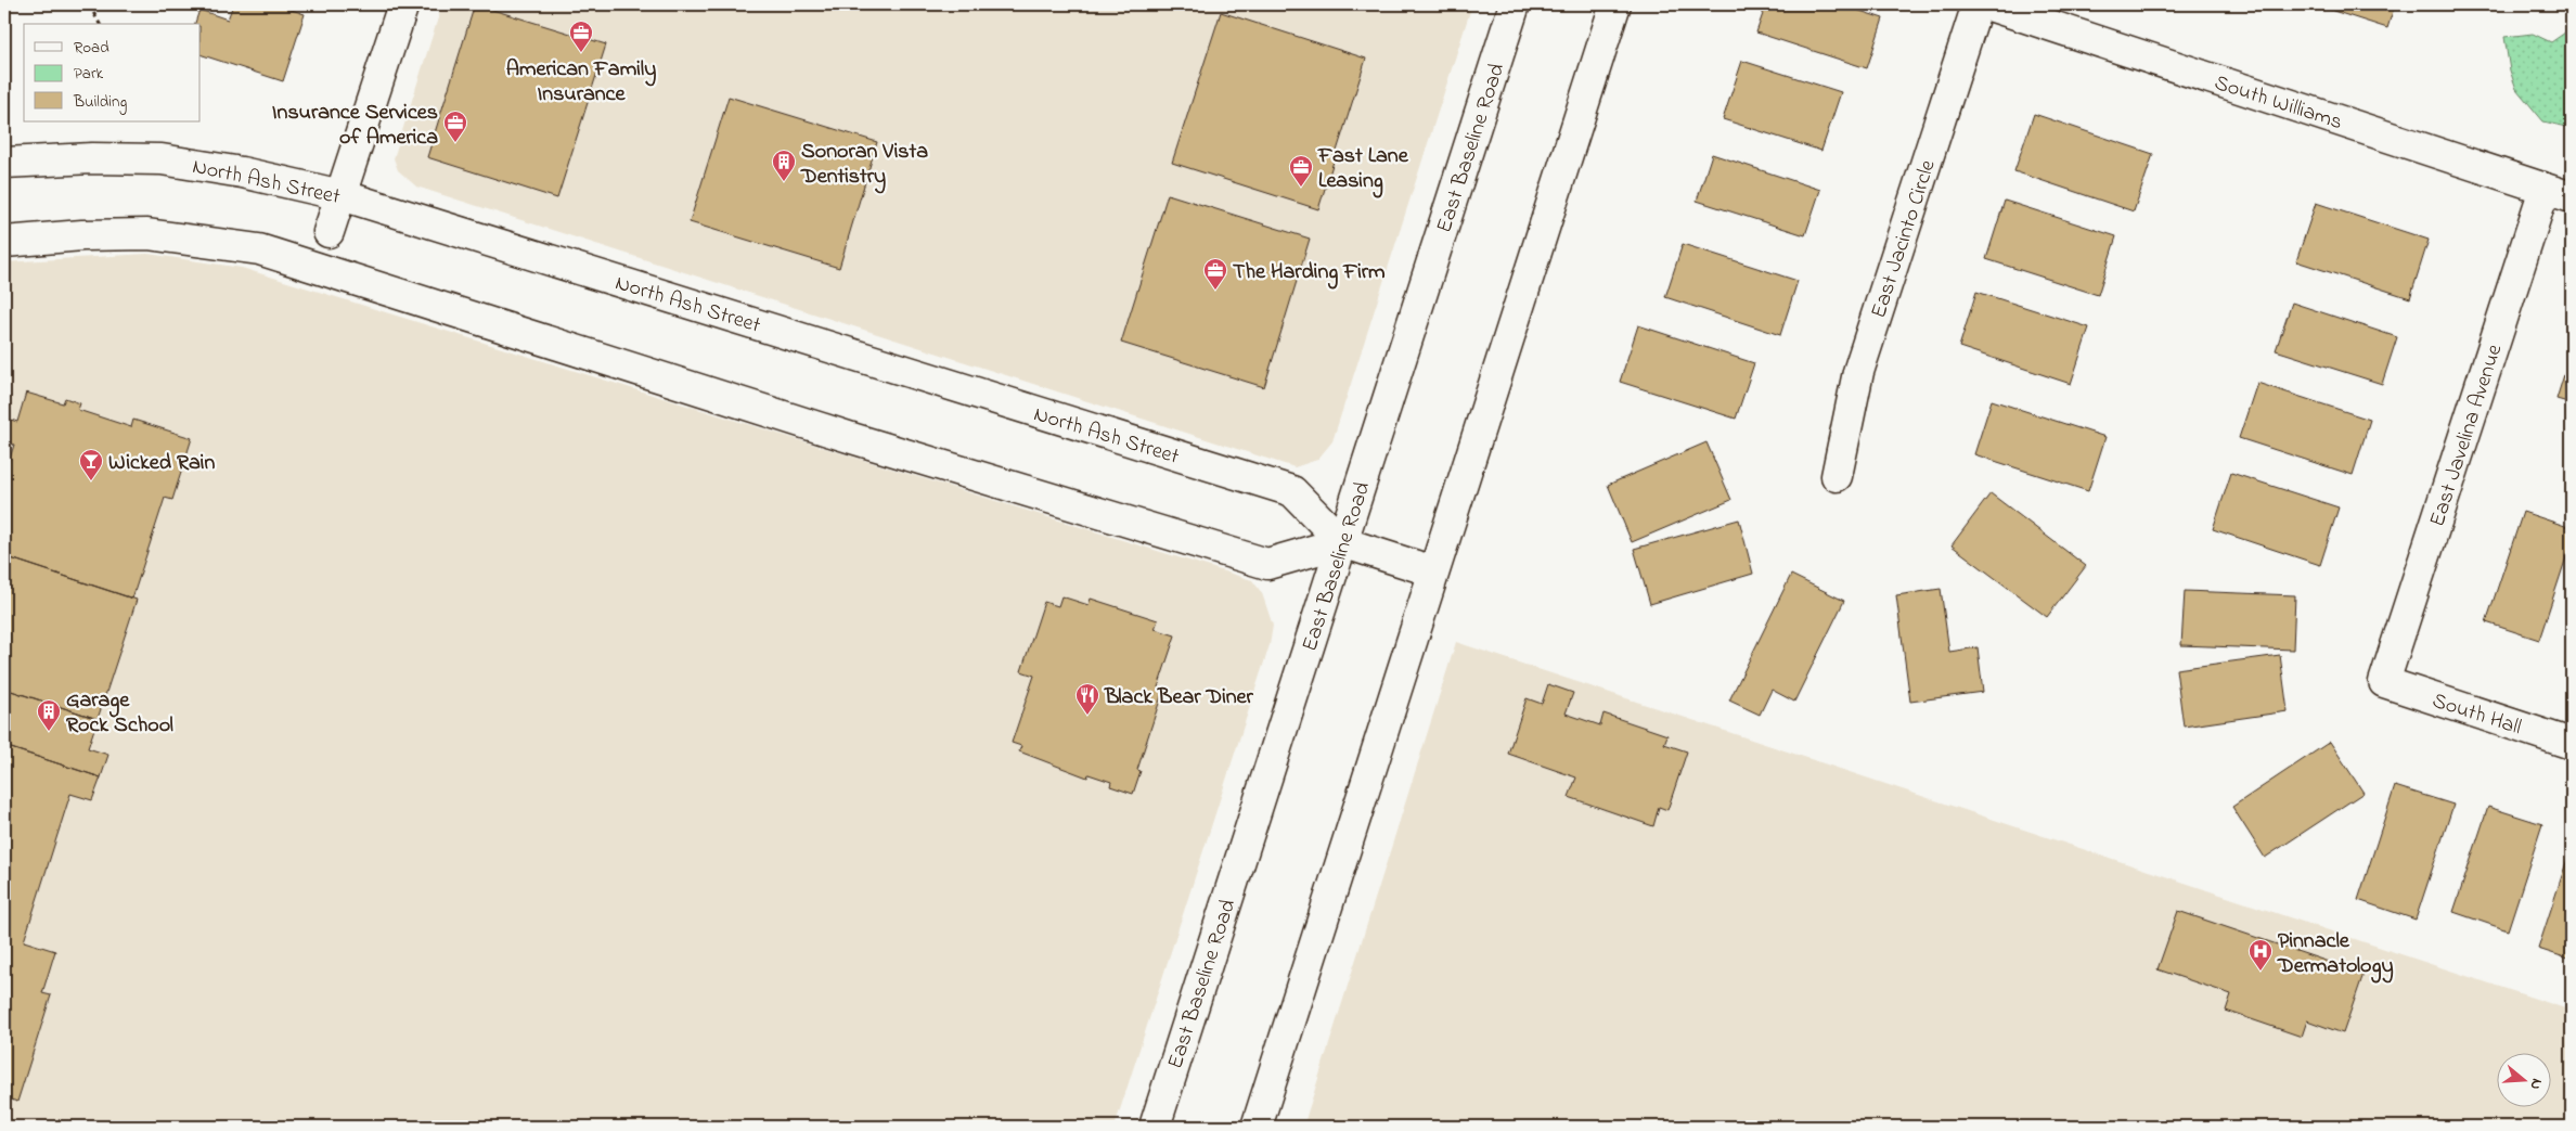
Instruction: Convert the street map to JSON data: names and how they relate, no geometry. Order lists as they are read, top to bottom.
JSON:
{
  "streets": {
    "street": [
      "South Williams",
      "East Baseline Road",
      "North Ash Street",
      "East Jacinto Circle",
      "East Javelina Avenue",
      "South Hall"
    ]
  },
  "crossings": [
    ["South Williams", "East Javelina Avenue"],
    ["East Baseline Road", "North Ash Street"],
    ["East Javelina Avenue", "South Hall"]
  ],
  "places": {
    "office": [
      "American Family Insurance",
      "Insurance Services of America",
      "Fast Lane Leasing",
      "The Harding Firm"
    ],
    "building": ["Sonoran Vista Dentistry", "Garage Rock School"],
    "bar": ["Wicked Rain"],
    "restaurant": ["Black Bear Diner"],
    "hospital": ["Pinnacle Dermatology"]
  },
  "legend": ["Road", "Park", "Building"],
  "north": "right"
}
